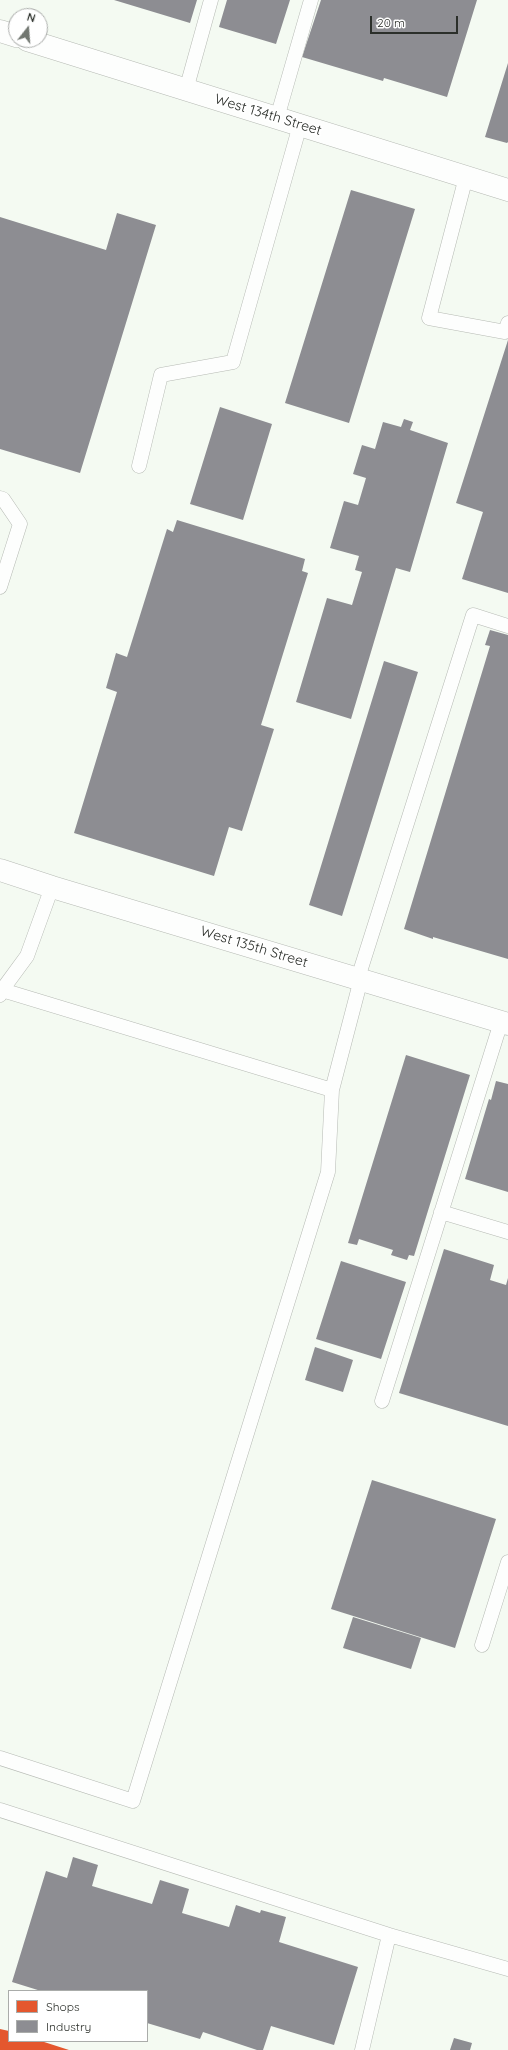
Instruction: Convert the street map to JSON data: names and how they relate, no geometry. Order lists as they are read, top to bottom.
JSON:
{
  "streets": {
    "street": ["West 134th Street", "West 135th Street"]
  },
  "legend": ["Shops", "Industry"],
  "scale_bar": "20 m",
  "north": "top"
}
